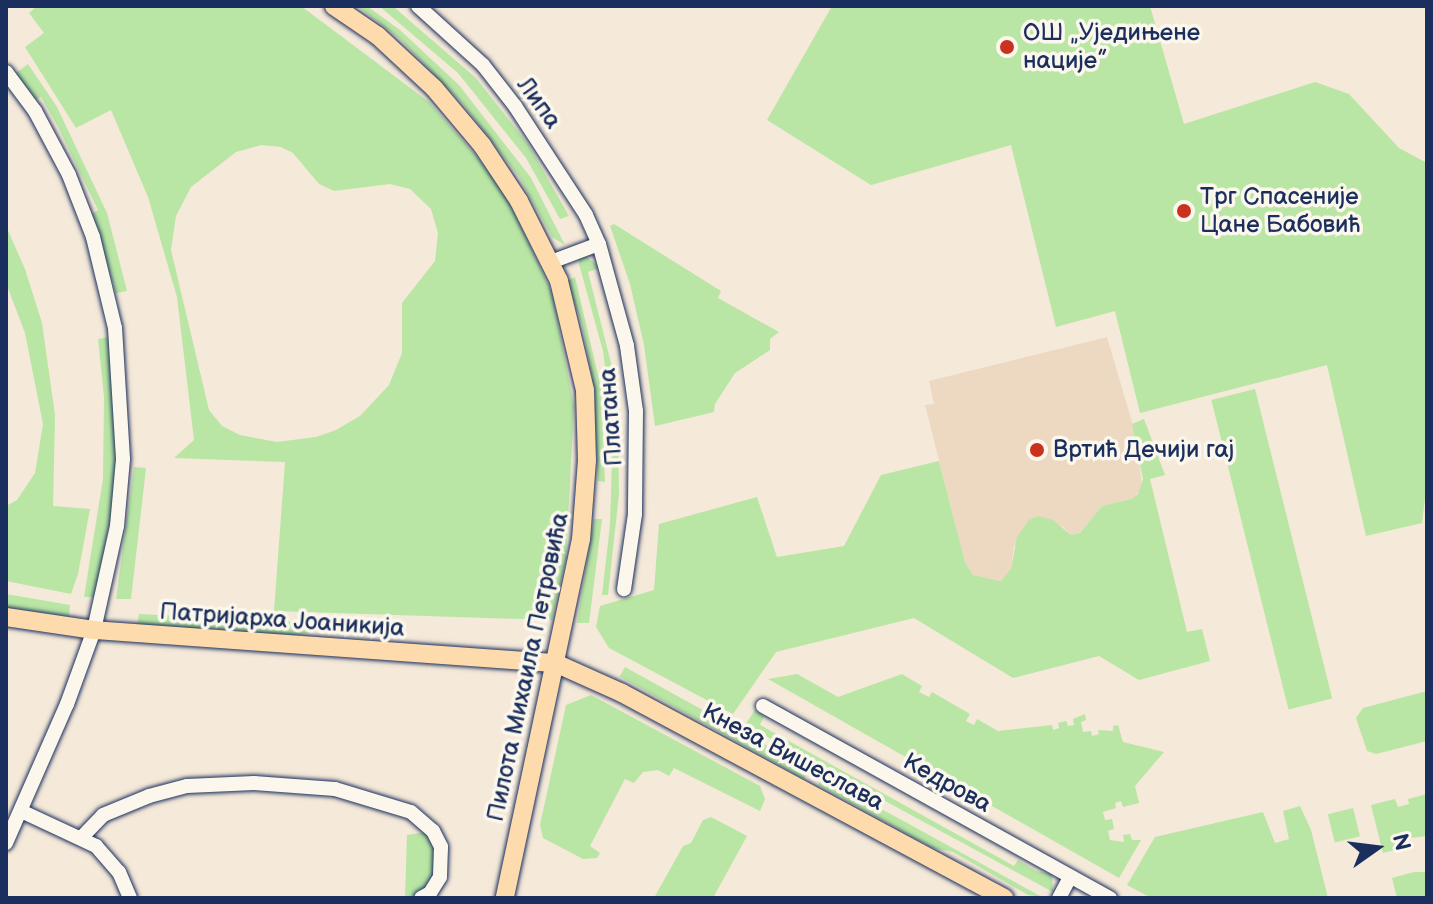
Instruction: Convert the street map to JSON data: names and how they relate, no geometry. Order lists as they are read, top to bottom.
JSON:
{
  "streets": {
    "main road": ["Патријарха Јоаникија", "Пилота Михаила Петровића", "Кнеза Вишеслава"],
    "street": ["Липа", "Платана", "Кедрова"]
  },
  "crossings": [
    ["Липа", "Платана"],
    ["Патријарха Јоаникија", "Пилота Михаила Петровића"],
    ["Патријарха Јоаникија", "Кнеза Вишеслава"],
    ["Пилота Михаила Петровића", "Кнеза Вишеслава"]
  ],
  "places": ["ОШ „Уједињене нације”", "Трг Спасеније Цане Бабовић", "Вртић Дечији гај"],
  "north": "right"
}
